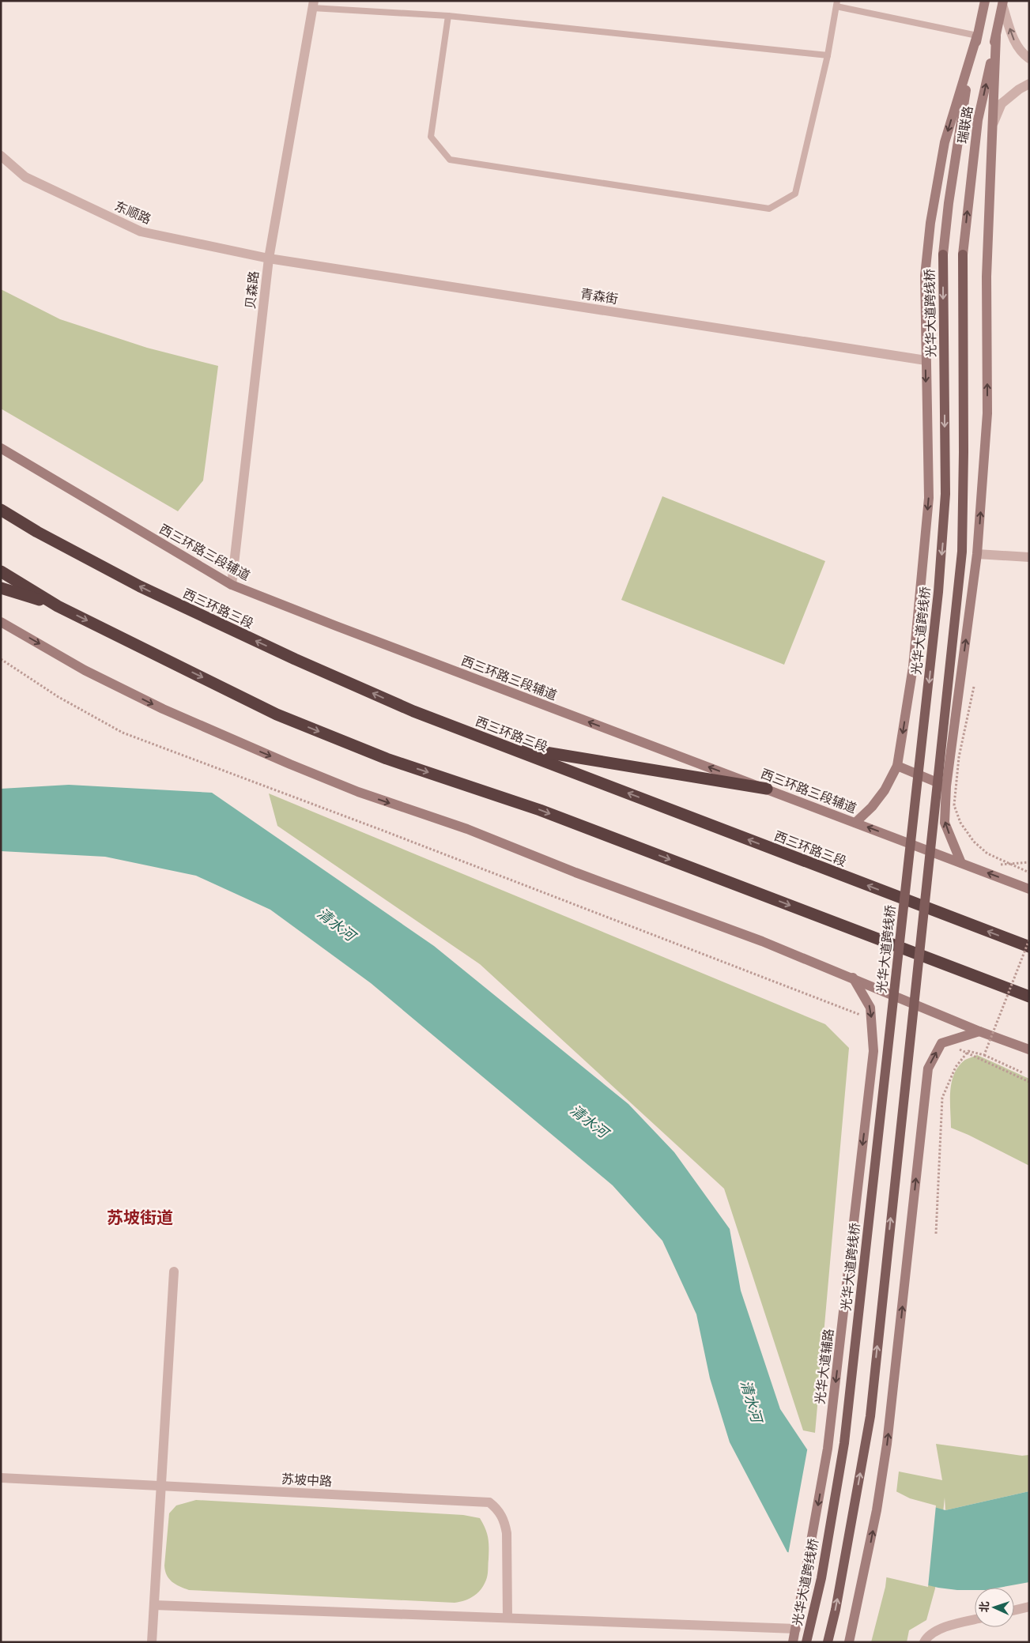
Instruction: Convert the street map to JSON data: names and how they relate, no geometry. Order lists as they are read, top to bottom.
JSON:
{
  "streets": {
    "highway": ["西三环路三段"],
    "main road": [
      "瑞联路",
      "光华大道跨线桥",
      "西三环路三段辅道",
      "光华大道辅路"
    ],
    "street": [
      "东顺路",
      "贝森路",
      "青森街",
      "苏坡中路"
    ]
  },
  "crossings": [
    ["瑞联路", "光华大道跨线桥"],
    ["东顺路", "贝森路"],
    ["东顺路", "青森街"],
    ["贝森路", "青森街"],
    ["贝森路", "西三环路三段辅道"]
  ],
  "one_way": ["西三环路三段辅道"],
  "districts": ["苏坡街道"],
  "water": ["清水河"],
  "north": "left"
}
